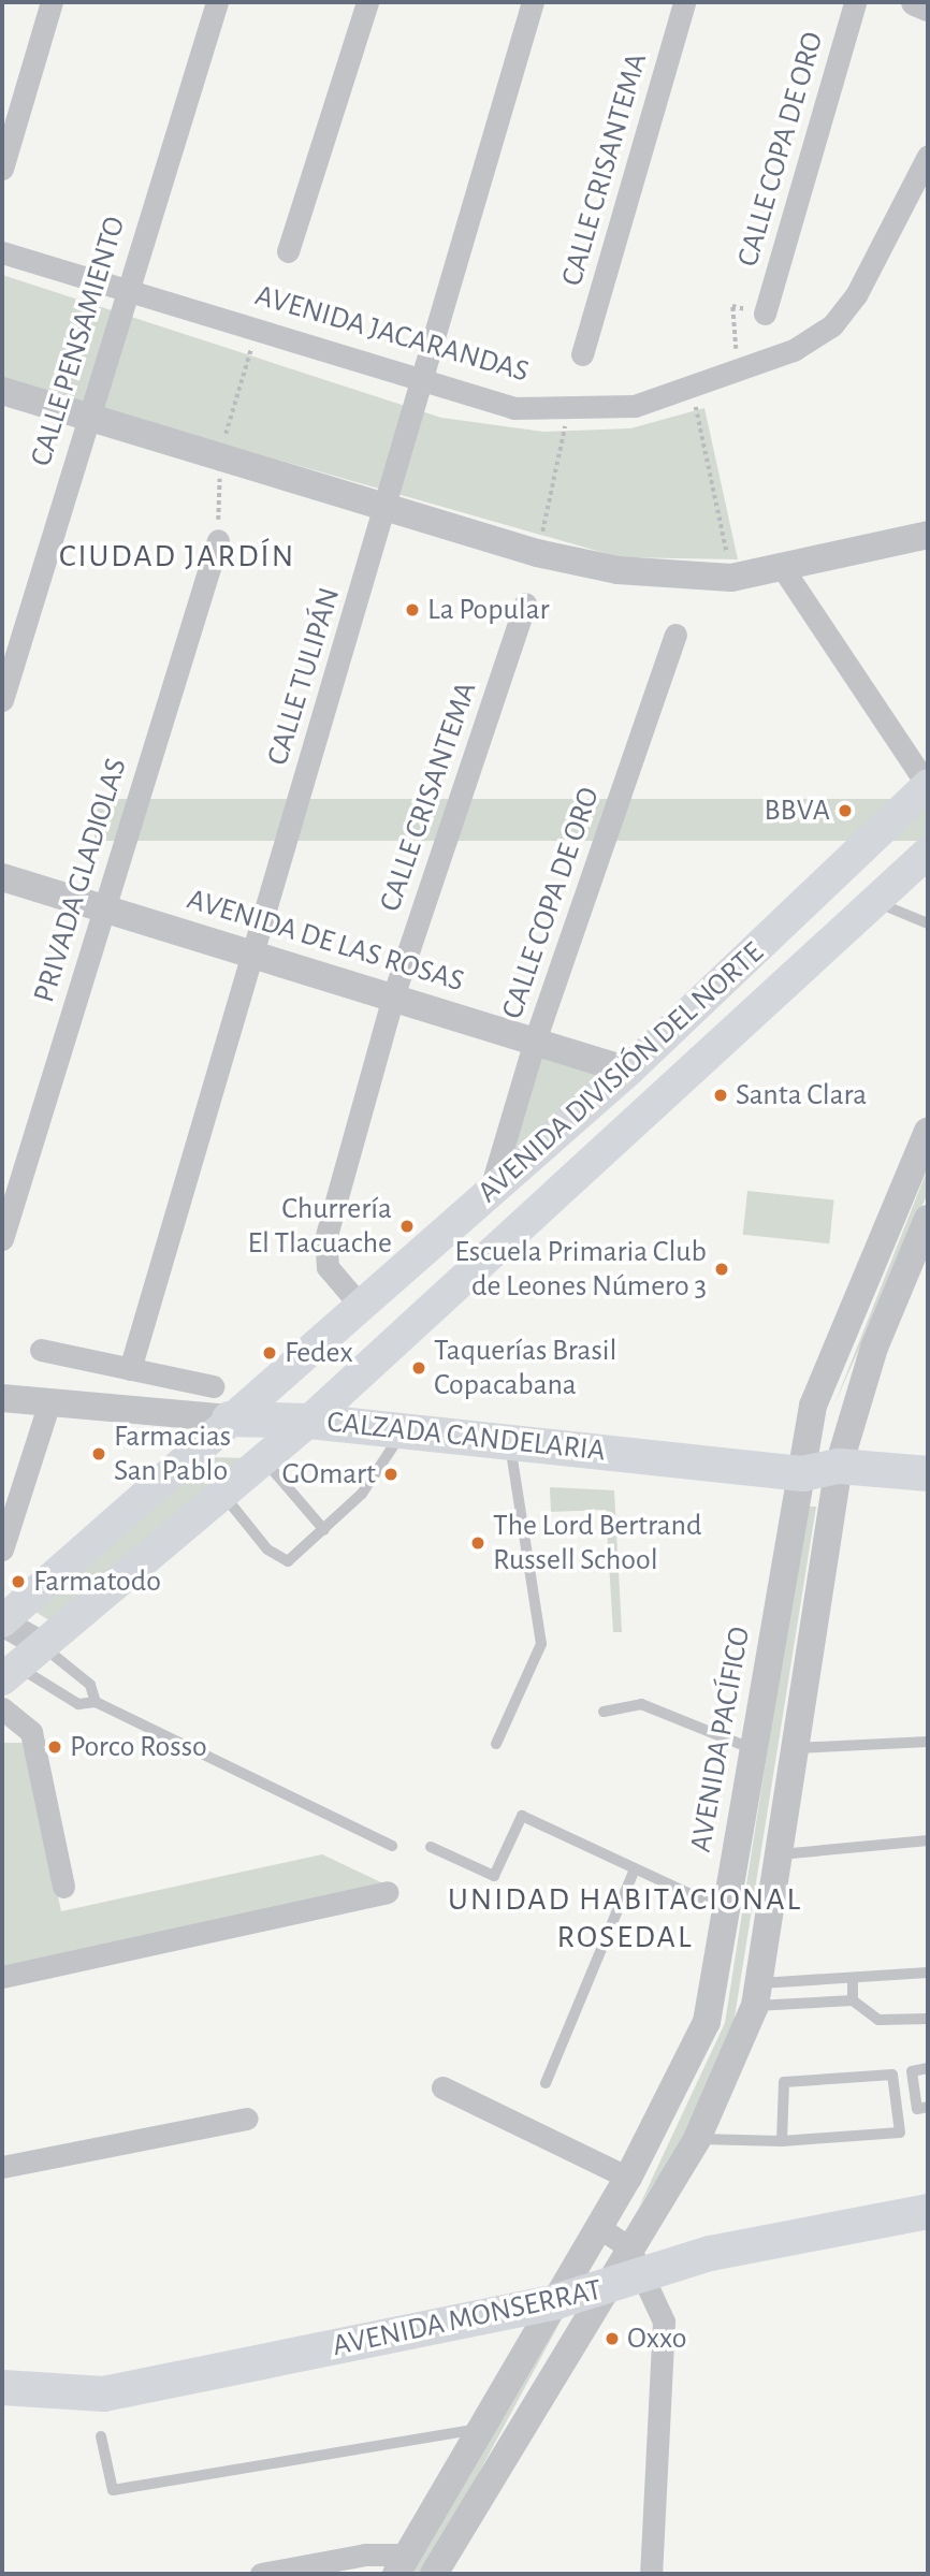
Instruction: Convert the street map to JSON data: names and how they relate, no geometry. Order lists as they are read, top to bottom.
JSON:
{
  "streets": {
    "main road": ["AVENIDA DIVISIÓN DEL NORTE", "CALZADA CANDELARIA", "AVENIDA MONSERRAT"],
    "street": [
      "CALLE COPA DE ORO",
      "CALLE CRISANTEMA",
      "AVENIDA JACARANDAS",
      "CALLE PENSAMIENTO",
      "CALLE TULIPÁN",
      "PRIVADA GLADIOLAS",
      "AVENIDA DE LAS ROSAS",
      "AVENIDA PACÍFICO"
    ]
  },
  "crossings": [
    ["CALLE COPA DE ORO", "AVENIDA DE LAS ROSAS"],
    ["CALLE COPA DE ORO", "AVENIDA DIVISIÓN DEL NORTE"],
    ["CALLE CRISANTEMA", "AVENIDA DE LAS ROSAS"],
    ["CALLE CRISANTEMA", "AVENIDA DIVISIÓN DEL NORTE"],
    ["AVENIDA JACARANDAS", "CALLE PENSAMIENTO"],
    ["AVENIDA JACARANDAS", "CALLE TULIPÁN"],
    ["CALLE TULIPÁN", "AVENIDA DE LAS ROSAS"],
    ["PRIVADA GLADIOLAS", "AVENIDA DE LAS ROSAS"],
    ["AVENIDA DE LAS ROSAS", "AVENIDA DIVISIÓN DEL NORTE"],
    ["AVENIDA DIVISIÓN DEL NORTE", "CALZADA CANDELARIA"],
    ["CALZADA CANDELARIA", "AVENIDA PACÍFICO"],
    ["AVENIDA PACÍFICO", "AVENIDA MONSERRAT"]
  ],
  "districts": ["CIUDAD JARDÍN", "UNIDAD HABITACIONAL ROSEDAL"],
  "places": [
    "La Popular",
    "BBVA",
    "Santa Clara",
    "Churrería El Tlacuache",
    "Escuela Primaria Club de Leones Número 3",
    "Fedex",
    "Taquerías Brasil Copacabana",
    "Farmacias San Pablo",
    "GOmart",
    "The Lord Bertrand Russell School",
    "Farmatodo",
    "Porco Rosso",
    "Oxxo"
  ]
}
